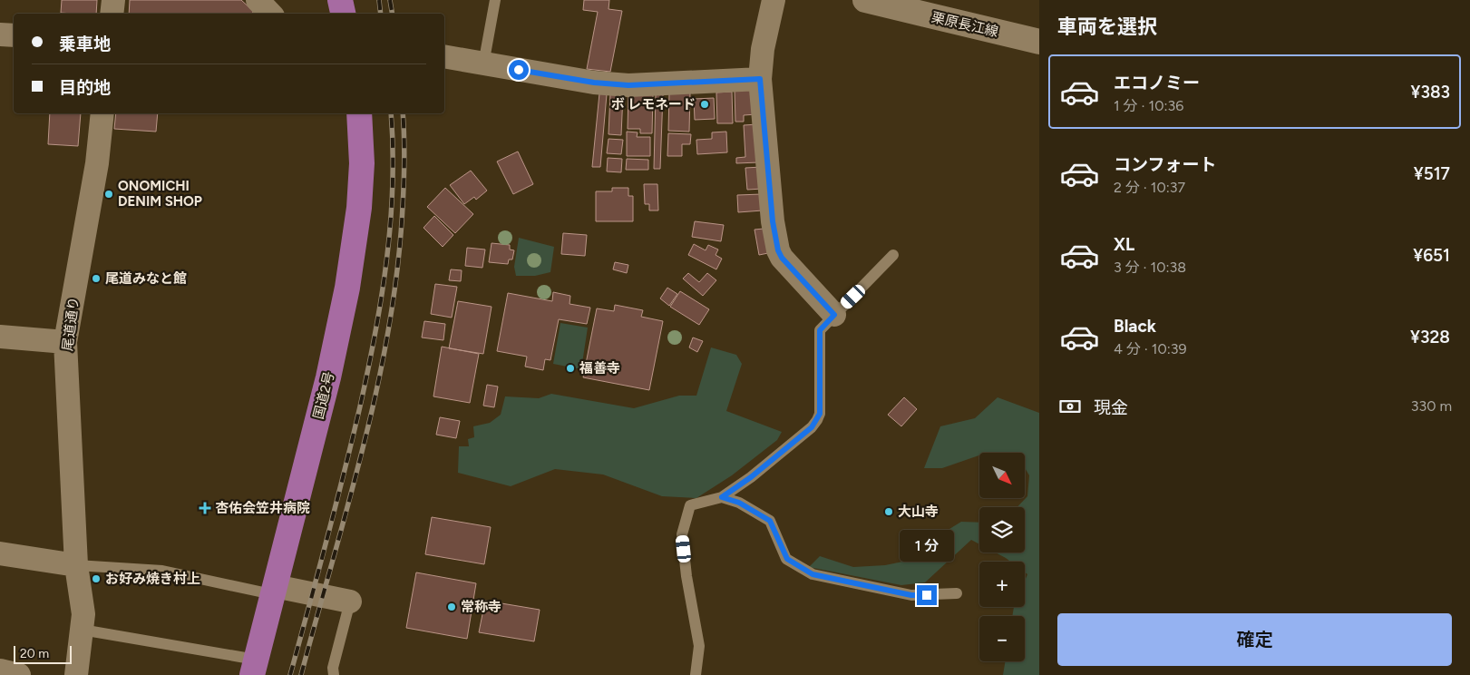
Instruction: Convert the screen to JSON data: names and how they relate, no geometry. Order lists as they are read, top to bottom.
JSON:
{
  "streets": {
    "highway": ["国道2号"],
    "main road": ["栗原長江線"],
    "street": ["尾道通り"]
  },
  "places": {
    "other": [
      "ボ レモネード",
      "ONOMICHI DENIM SHOP",
      "尾道みなと館",
      "福善寺",
      "大山寺",
      "お好み焼き村上",
      "常称寺"
    ],
    "health": ["杏佑会笠井病院"]
  },
  "scale_bar": "20 m",
  "north": "bottom right",
  "page": {
    "heading": "車両を選択",
    "banner": ["乗車地", "目的地"],
    "list": [
      {
        "name": "エコノミー",
        "note": "1 分 · 10:36",
        "value": "¥383"
      },
      {
        "name": "コンフォート",
        "note": "2 分 · 10:37",
        "value": "¥517"
      },
      {
        "name": "XL",
        "note": "3 分 · 10:38",
        "value": "¥651"
      },
      {
        "name": "Black",
        "note": "4 分 · 10:39",
        "value": "¥328"
      }
    ],
    "pay": ["現金", "330 m"],
    "map_buttons": ["+", "−"],
    "bubble": "1 分",
    "buttons": "確定",
    "scale": "20 m"
  }
}
